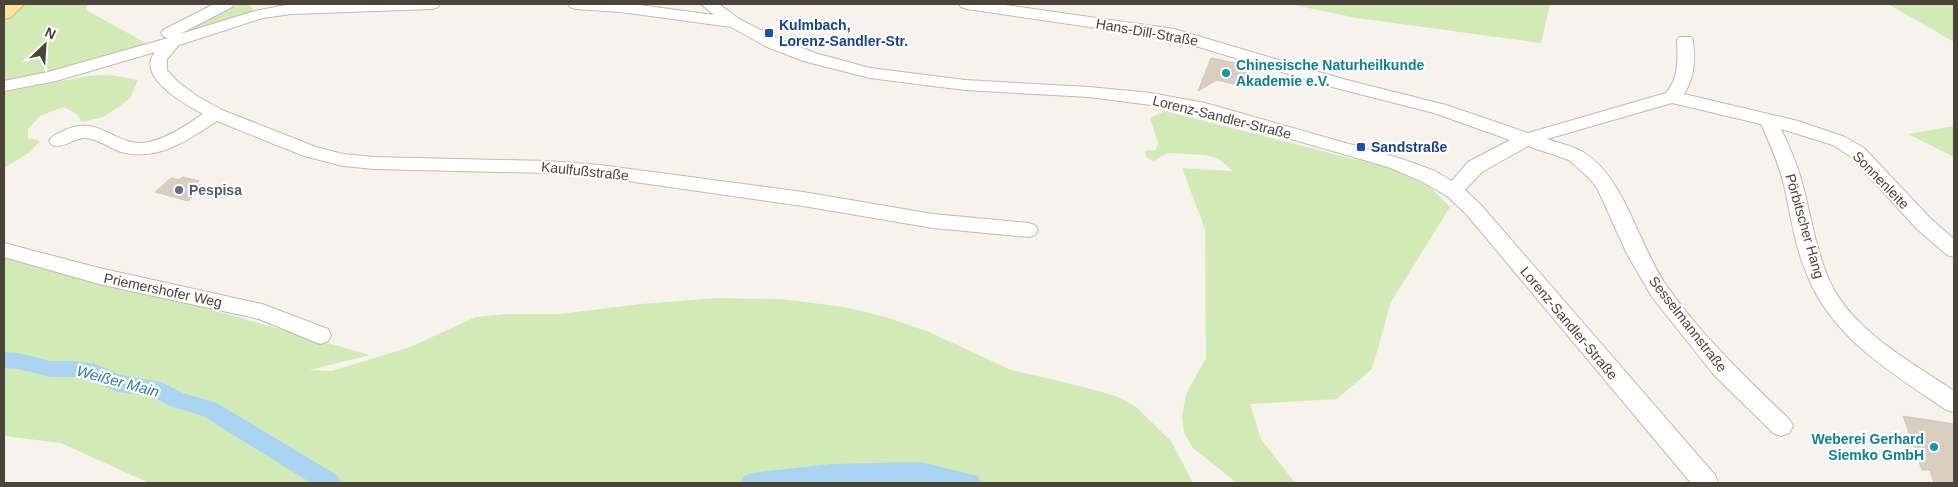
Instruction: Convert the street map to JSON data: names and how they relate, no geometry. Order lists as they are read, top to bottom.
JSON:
{
  "streets": {
    "street": [
      "Hans-Dill-Straße",
      "Lorenz-Sandler-Straße",
      "Kaulfußstraße",
      "Sonnenleite",
      "Pörbitscher Hang",
      "Priemershofer Weg",
      "Sesselmannstraße"
    ]
  },
  "crossings": [
    ["Hans-Dill-Straße", "Sesselmannstraße"],
    ["Sonnenleite", "Pörbitscher Hang"]
  ],
  "water": ["Weißer Main"],
  "places": {
    "transit": ["Kulmbach, Lorenz-Sandler-Str.", "Sandstraße"],
    "other": ["Chinesische Naturheilkunde Akademie e.V.", "Pespisa", "Weberei Gerhard Siemko GmbH"]
  },
  "north": "top right"
}
